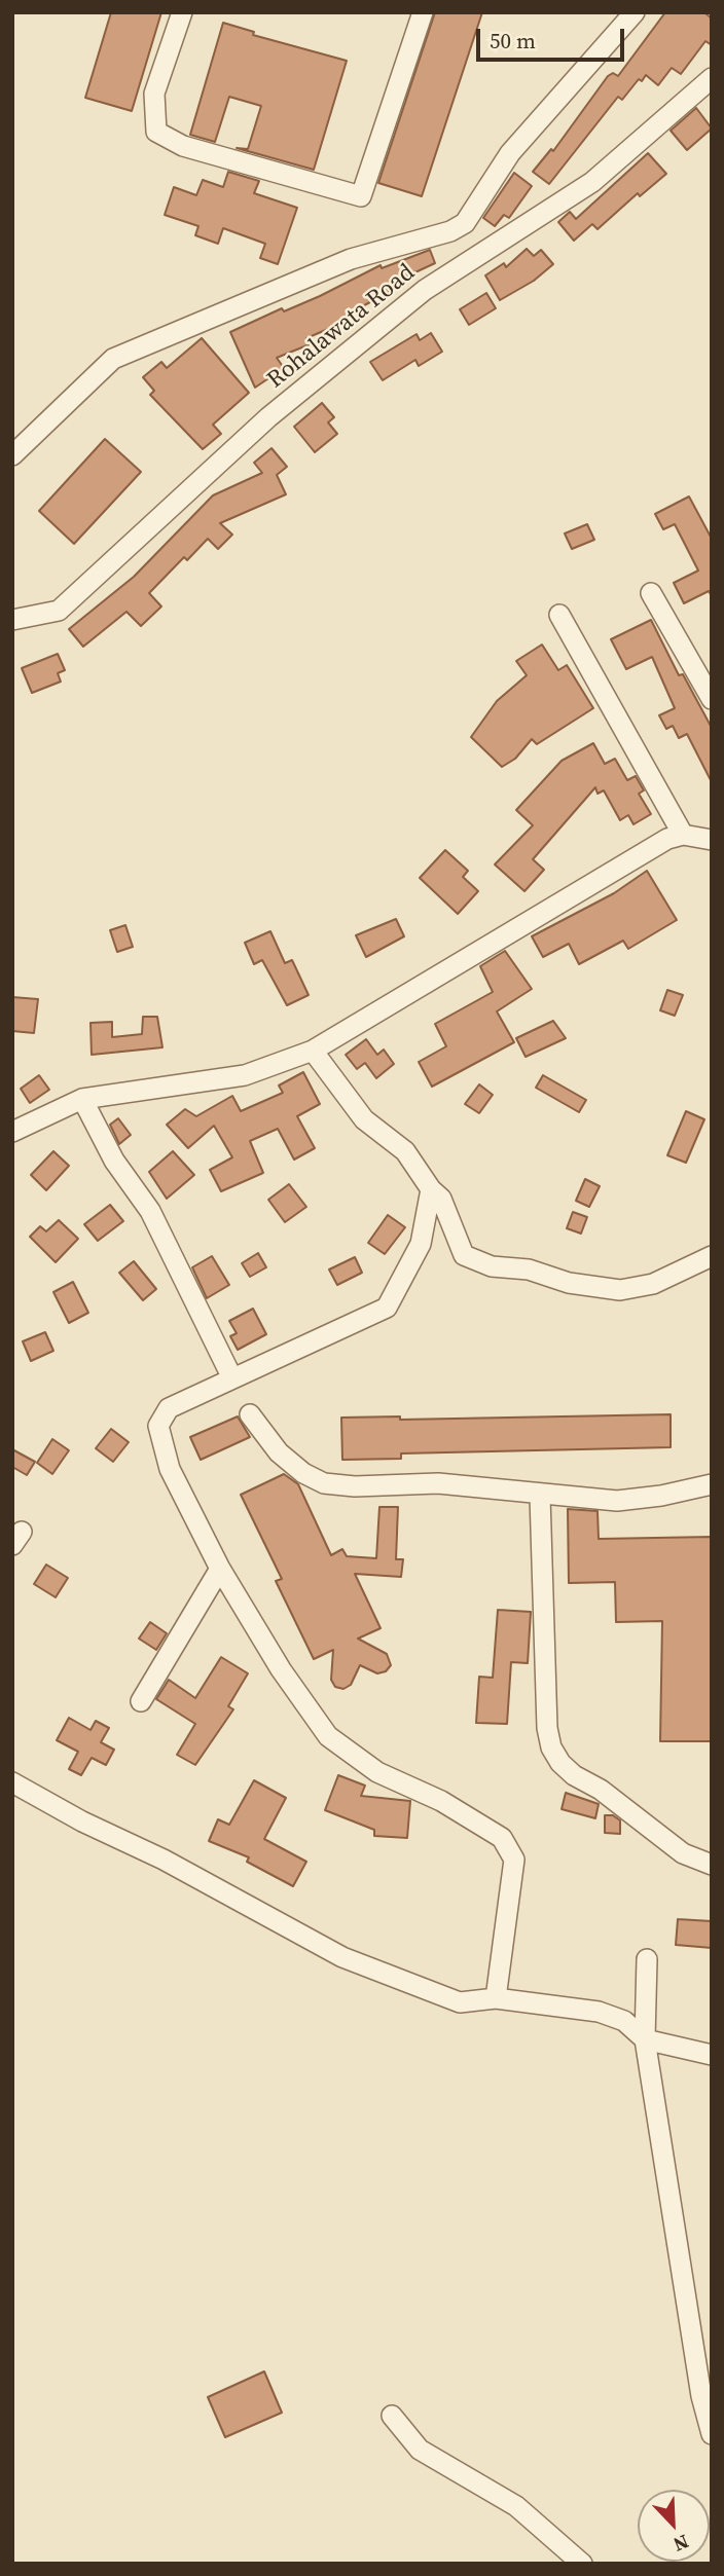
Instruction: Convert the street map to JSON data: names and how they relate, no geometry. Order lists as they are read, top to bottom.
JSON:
{
  "streets": {
    "street": ["Rohalawata Road"]
  },
  "scale_bar": "50 m",
  "north": "bottom right"
}
